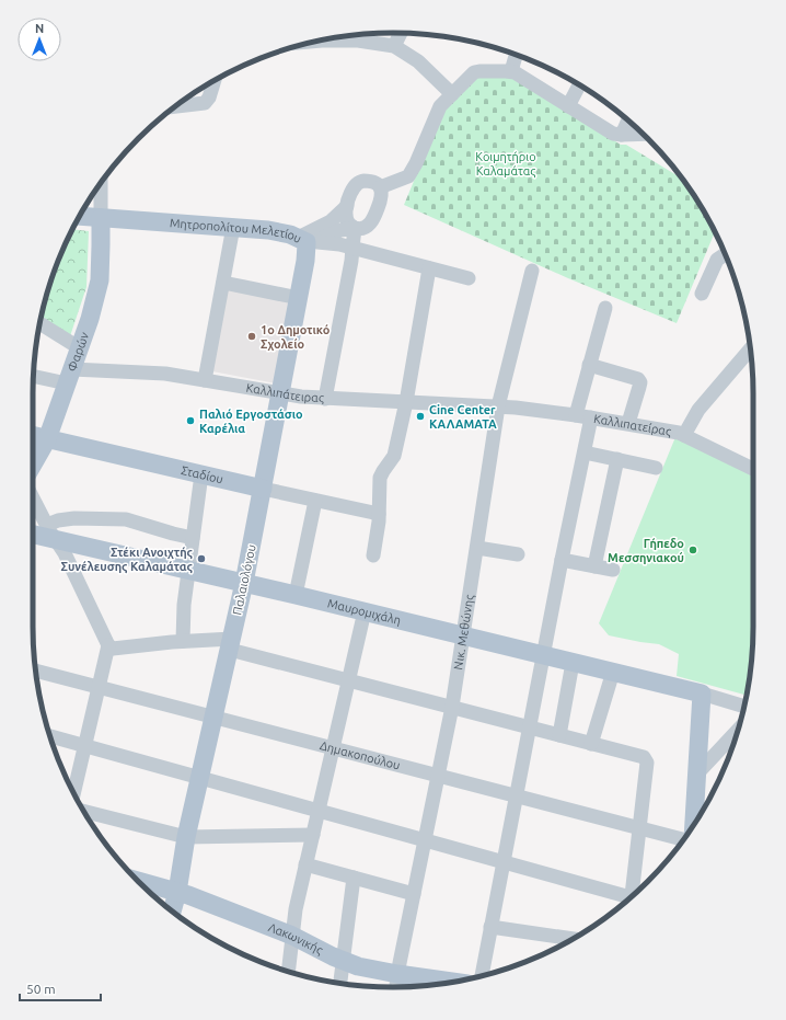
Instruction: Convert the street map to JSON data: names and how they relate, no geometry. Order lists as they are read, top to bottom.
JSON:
{
  "streets": {
    "main road": [
      "Μητροπολίτου Μελετίου",
      "Φαρών",
      "Σταδίου",
      "Παλαιολόγου",
      "Μαυρομιχάλη",
      "Λακωνικής"
    ],
    "street": [
      "Καλλιπάτειρας",
      "Καλλιπατείρας",
      "Νικ. Μεθώνης",
      "Δημακοπούλου"
    ]
  },
  "crossings": [
    ["Μητροπολίτου Μελετίου", "Φαρών"],
    ["Μητροπολίτου Μελετίου", "Παλαιολόγου"],
    ["Φαρών", "Καλλιπάτειρας"],
    ["Φαρών", "Σταδίου"],
    ["Καλλιπάτειρας", "Καλλιπατείρας"],
    ["Καλλιπάτειρας", "Παλαιολόγου"],
    ["Καλλιπάτειρας", "Νικ. Μεθώνης"],
    ["Καλλιπατείρας", "Νικ. Μεθώνης"],
    ["Σταδίου", "Παλαιολόγου"],
    ["Παλαιολόγου", "Μαυρομιχάλη"],
    ["Παλαιολόγου", "Δημακοπούλου"],
    ["Παλαιολόγου", "Λακωνικής"],
    ["Μαυρομιχάλη", "Νικ. Μεθώνης"],
    ["Νικ. Μεθώνης", "Δημακοπούλου"],
    ["Νικ. Μεθώνης", "Λακωνικής"]
  ],
  "parks": ["Κοιμητήριο Καλαμάτας"],
  "places": [
    "1o Δημοτικό Σχολείο",
    "Cine Center ΚΑΛΑΜΑΤΑ",
    "Παλιό Εργοστάσιο Καρέλια",
    "Γήπεδο Μεσσηνιακού",
    "Στέκι Ανοιχτής Συνέλευσης Καλαμάτας"
  ],
  "scale_bar": "50 m",
  "north": "top"
}
